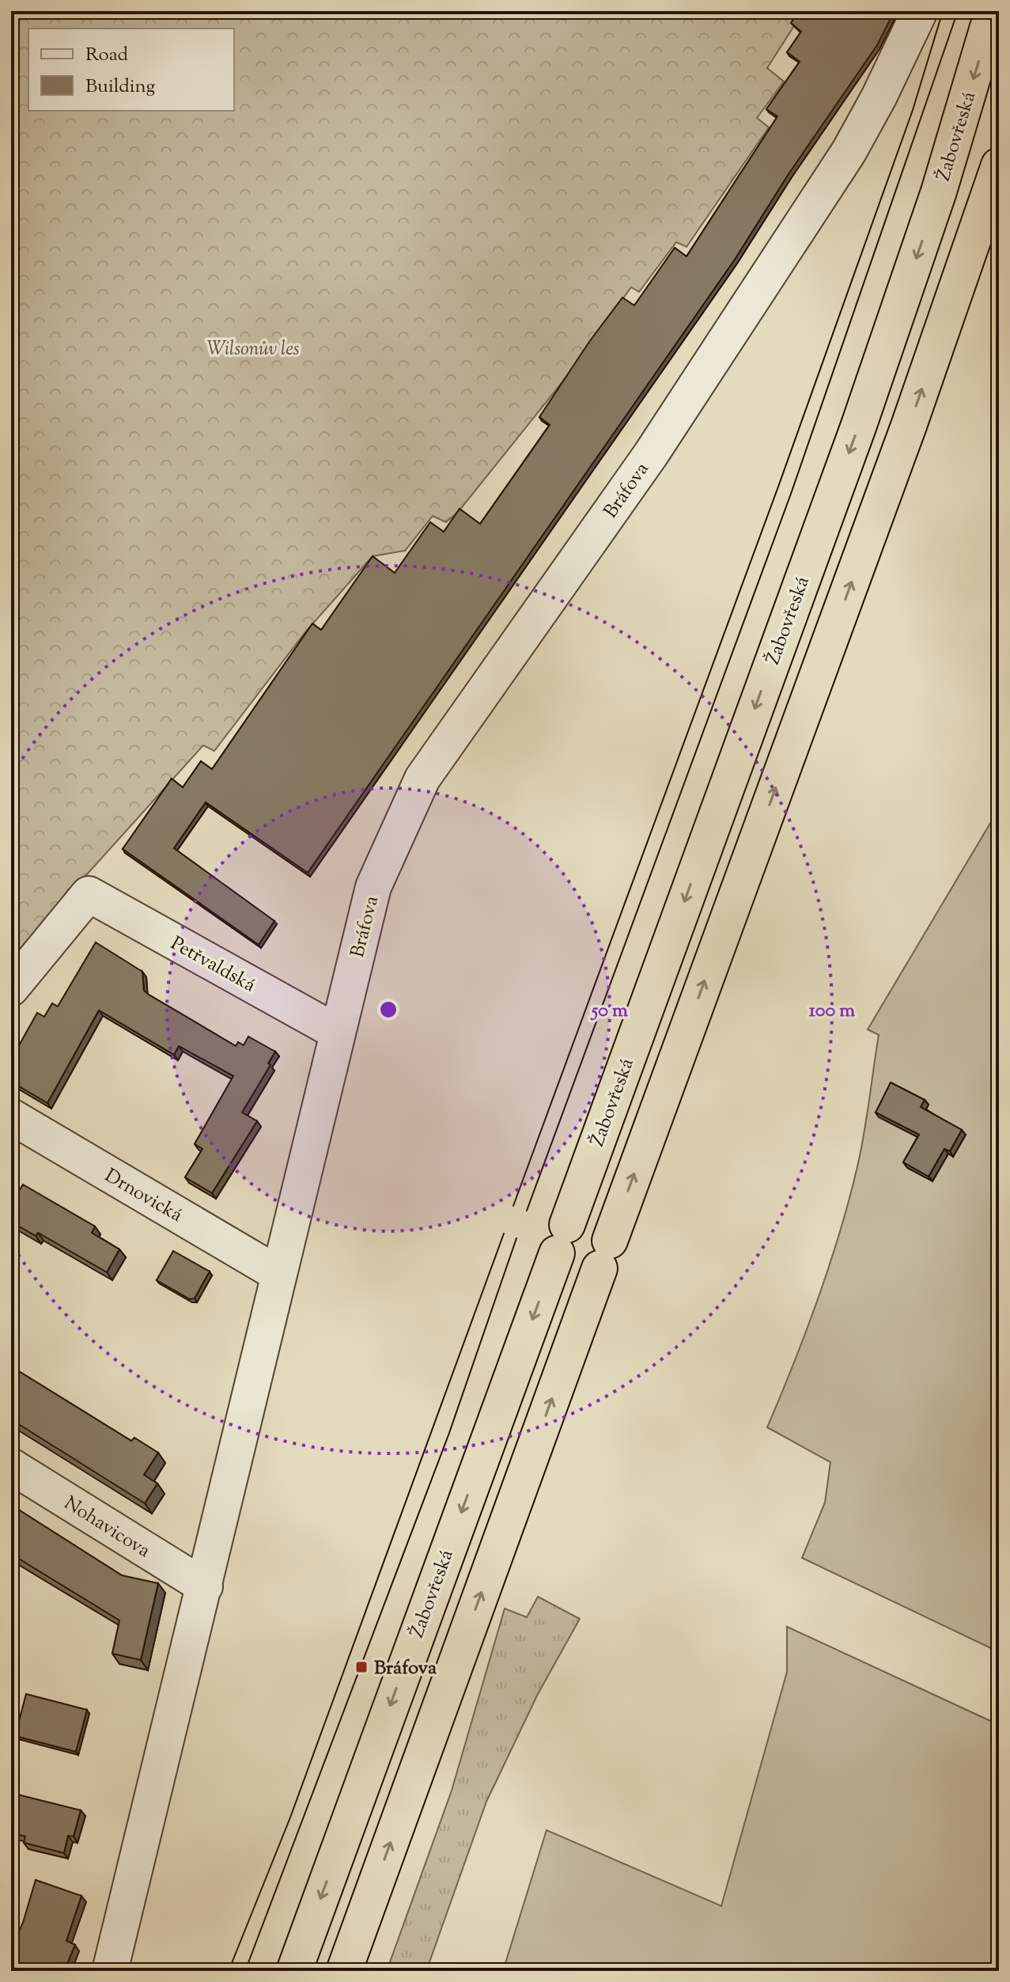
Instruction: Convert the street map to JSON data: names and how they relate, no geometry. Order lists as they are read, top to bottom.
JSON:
{
  "streets": {
    "highway": ["Žabovřeská"],
    "street": [
      "Bráfova",
      "Petřvaldská",
      "Drnovická",
      "Nohavicova"
    ]
  },
  "crossings": [
    ["Bráfova", "Petřvaldská"],
    ["Bráfova", "Drnovická"],
    ["Bráfova", "Nohavicova"]
  ],
  "parks": ["Wilsonův les"],
  "places": {
    "transit": ["Bráfova"]
  },
  "legend": ["Road", "Building"],
  "rings": ["50 m", "100 m"]
}
